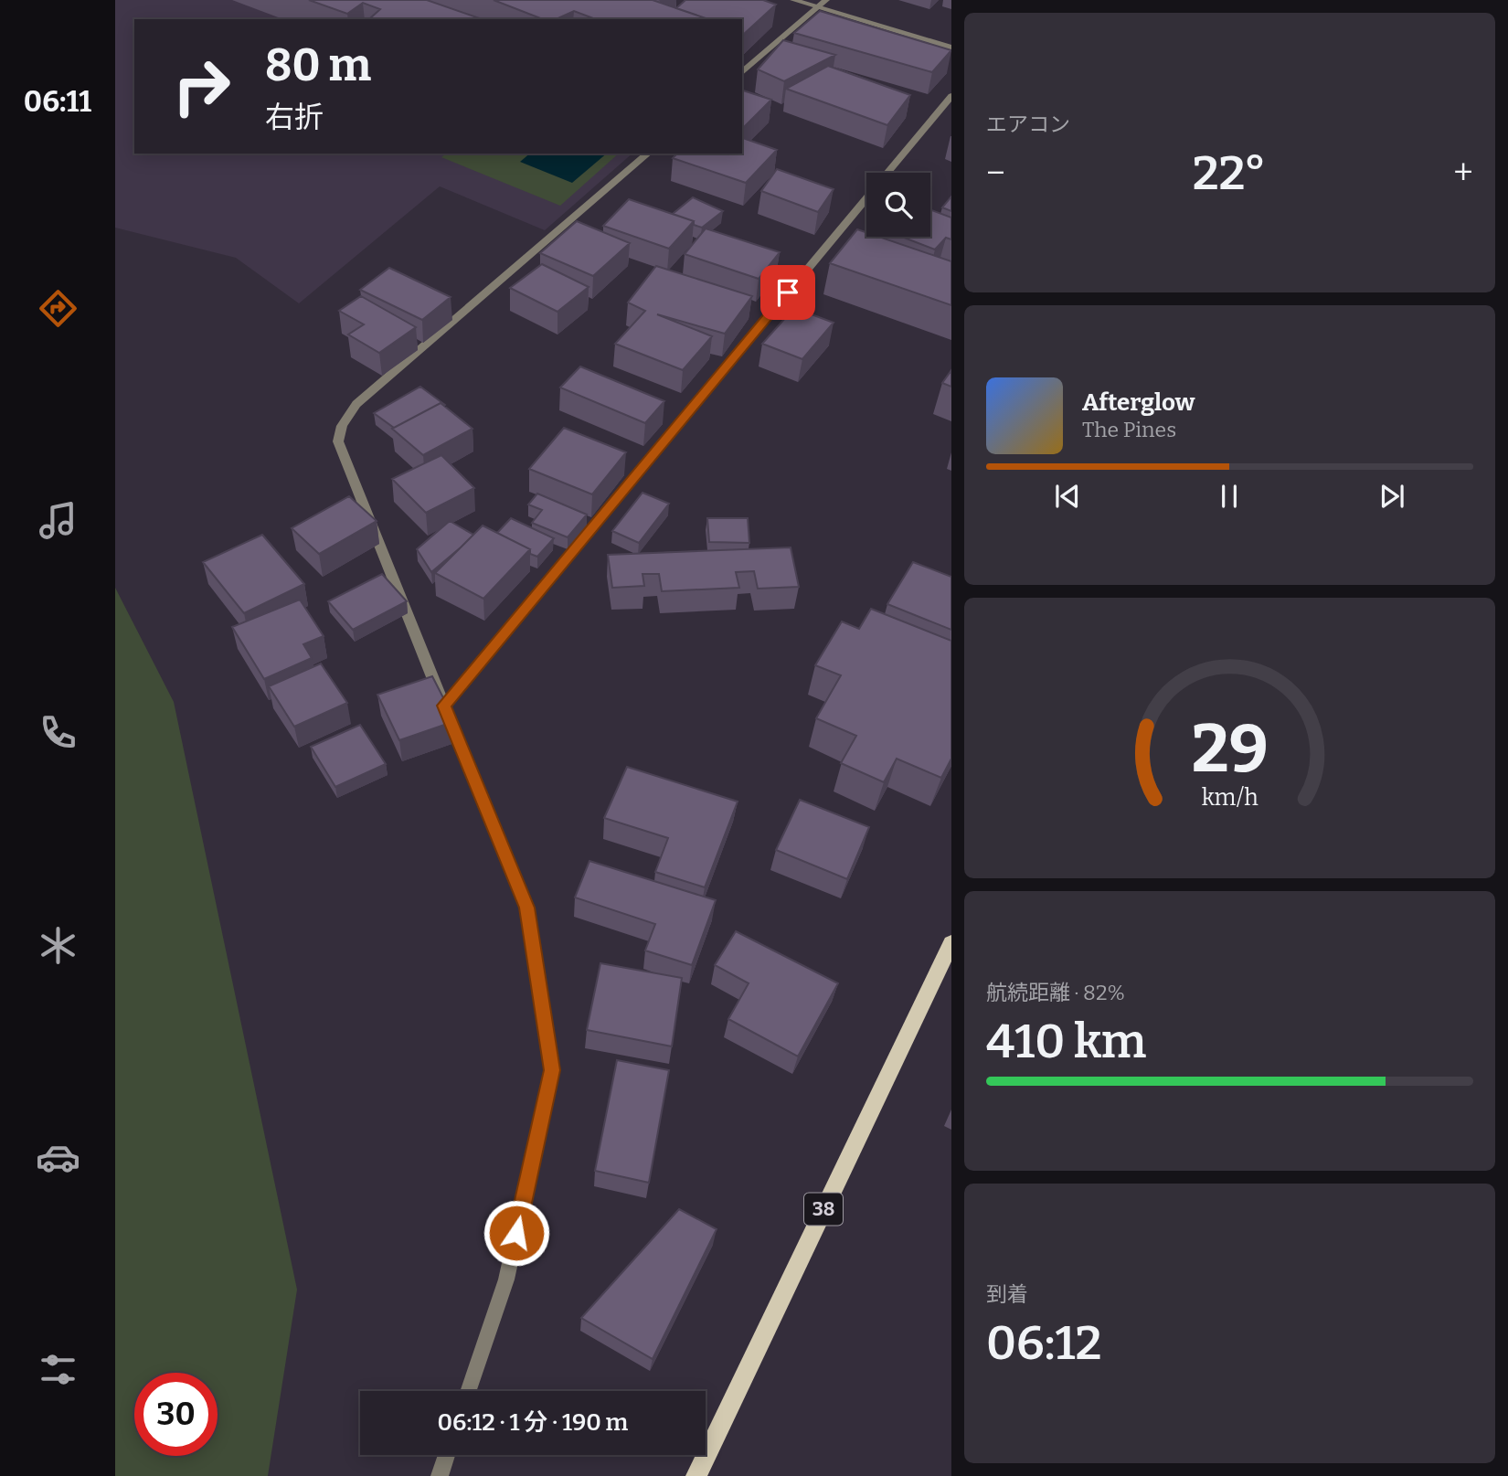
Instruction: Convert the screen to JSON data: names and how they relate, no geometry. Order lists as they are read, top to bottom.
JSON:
{
  "streets": {
    "main road": ["38"]
  },
  "page": {
    "tabs": "06:11",
    "tile": [
      "エアコン",
      ["航続距離 · 82%", "410 km"],
      ["到着", "06:12"]
    ],
    "turn": ["80 m", "右折"],
    "heat": ["−", "22°", "+"],
    "song": ["Afterglow", "The Pines"],
    "limit": "30",
    "trip": "06:12 · 1 分 · 190 m",
    "gauge": ["29", "km/h"]
  }
}
